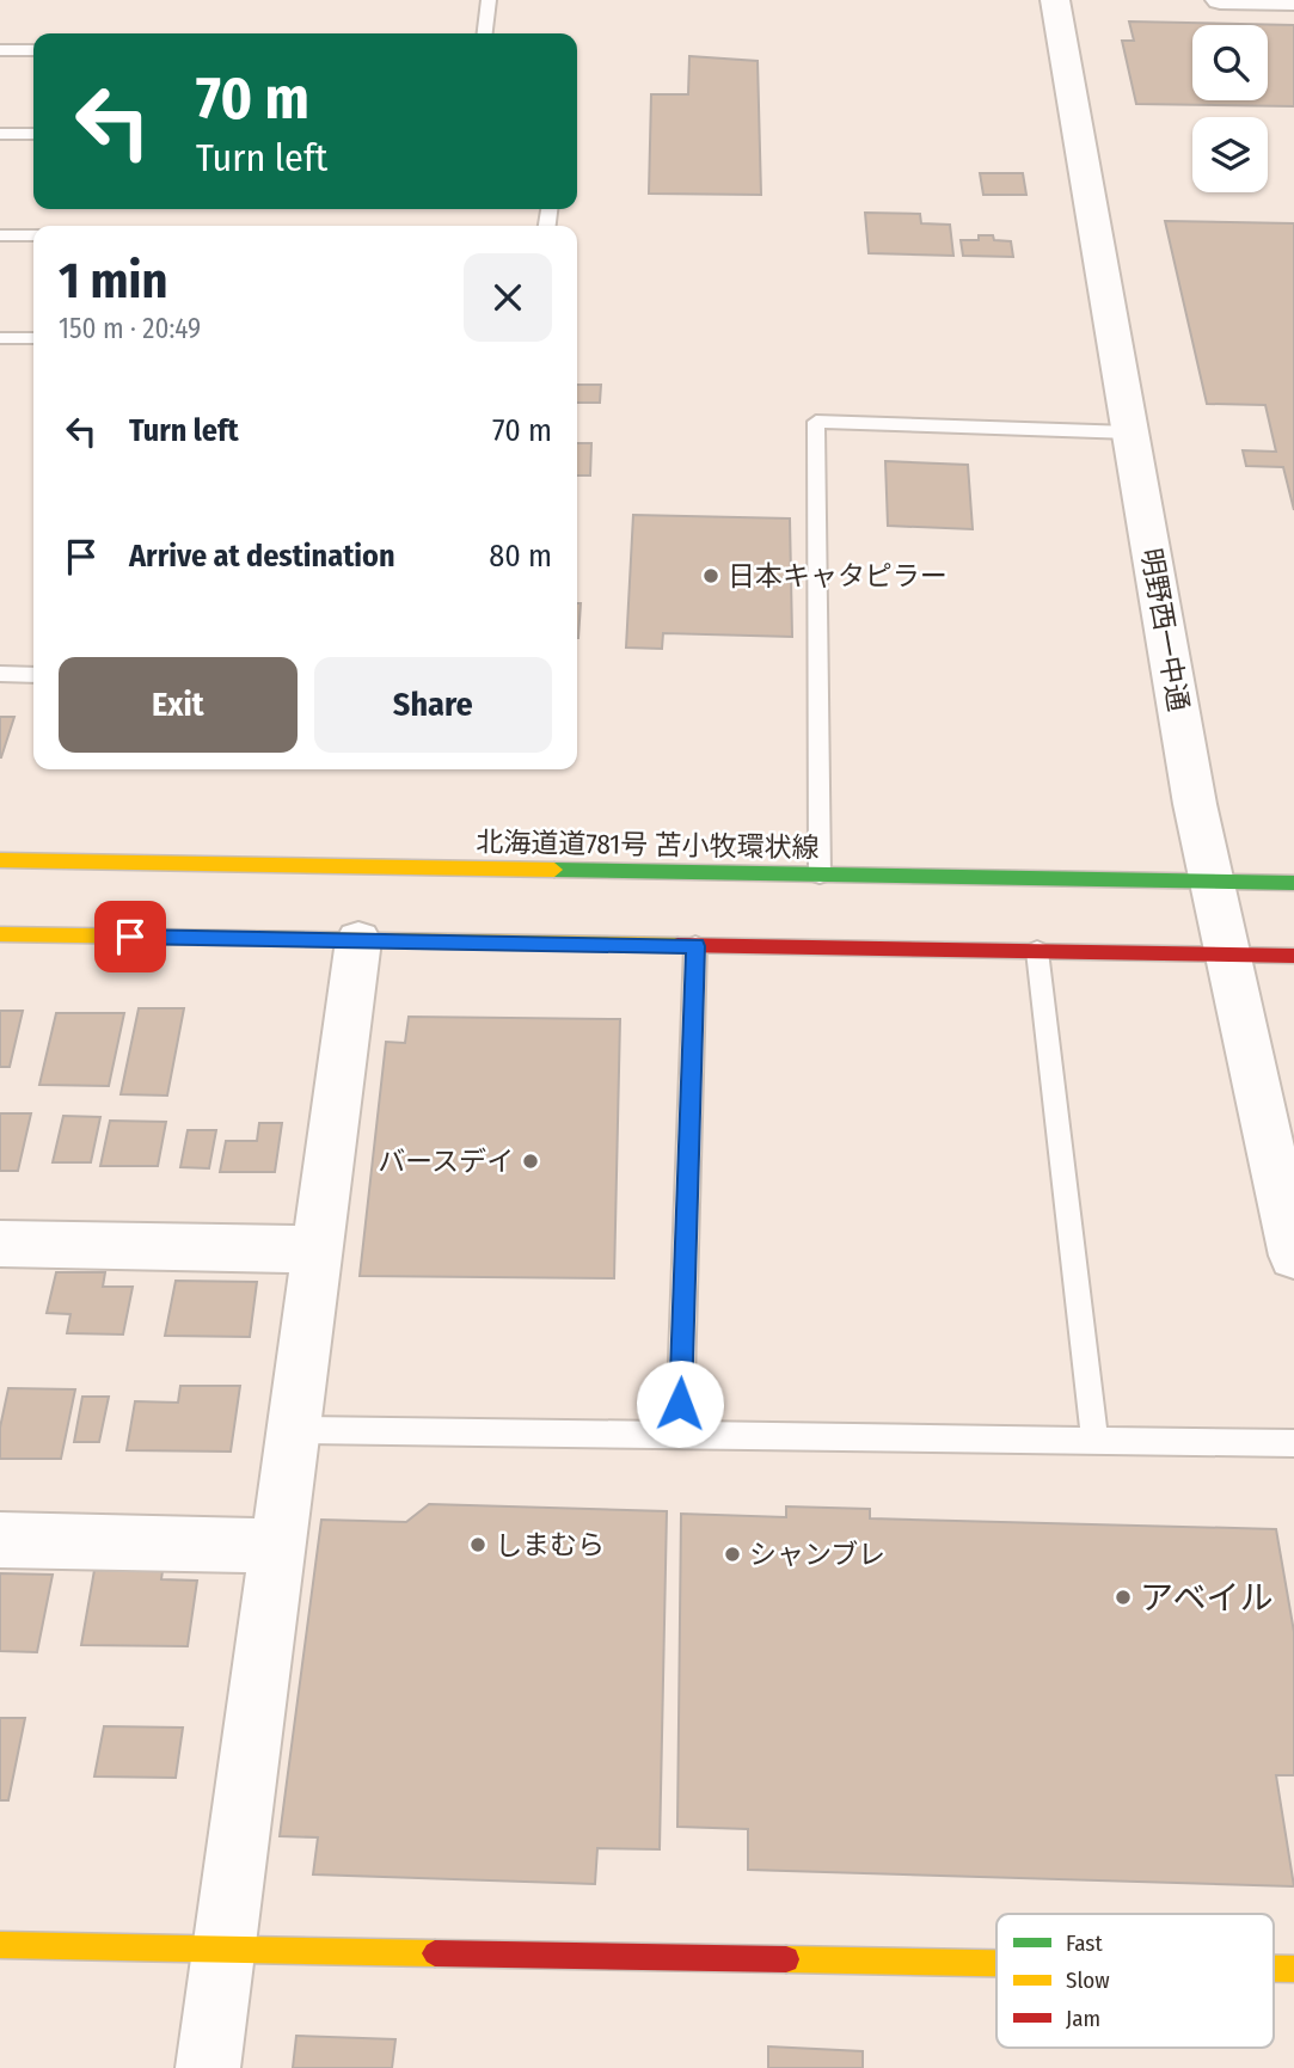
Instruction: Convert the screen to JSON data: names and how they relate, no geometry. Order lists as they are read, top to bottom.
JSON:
{
  "streets": {
    "main road": ["北海道道781号 苫小牧環状線"],
    "street": ["明野西一中通"]
  },
  "crossings": [
    ["明野西一中通", "北海道道781号 苫小牧環状線"]
  ],
  "places": [
    "日本キャタピラー",
    "バースデイ",
    "しまむら",
    "シャンブレ",
    "アベイル"
  ],
  "legend": ["Fast", "Slow", "Jam"],
  "page": {
    "turn": ["70 m", "Turn left"],
    "heading": ["1 min", "150 m · 20:49"],
    "list": [
      {
        "name": "Turn left",
        "value": "70 m"
      },
      {
        "name": "Arrive at destination",
        "value": "80 m"
      }
    ],
    "buttons": ["Exit", "Share"]
  }
}
